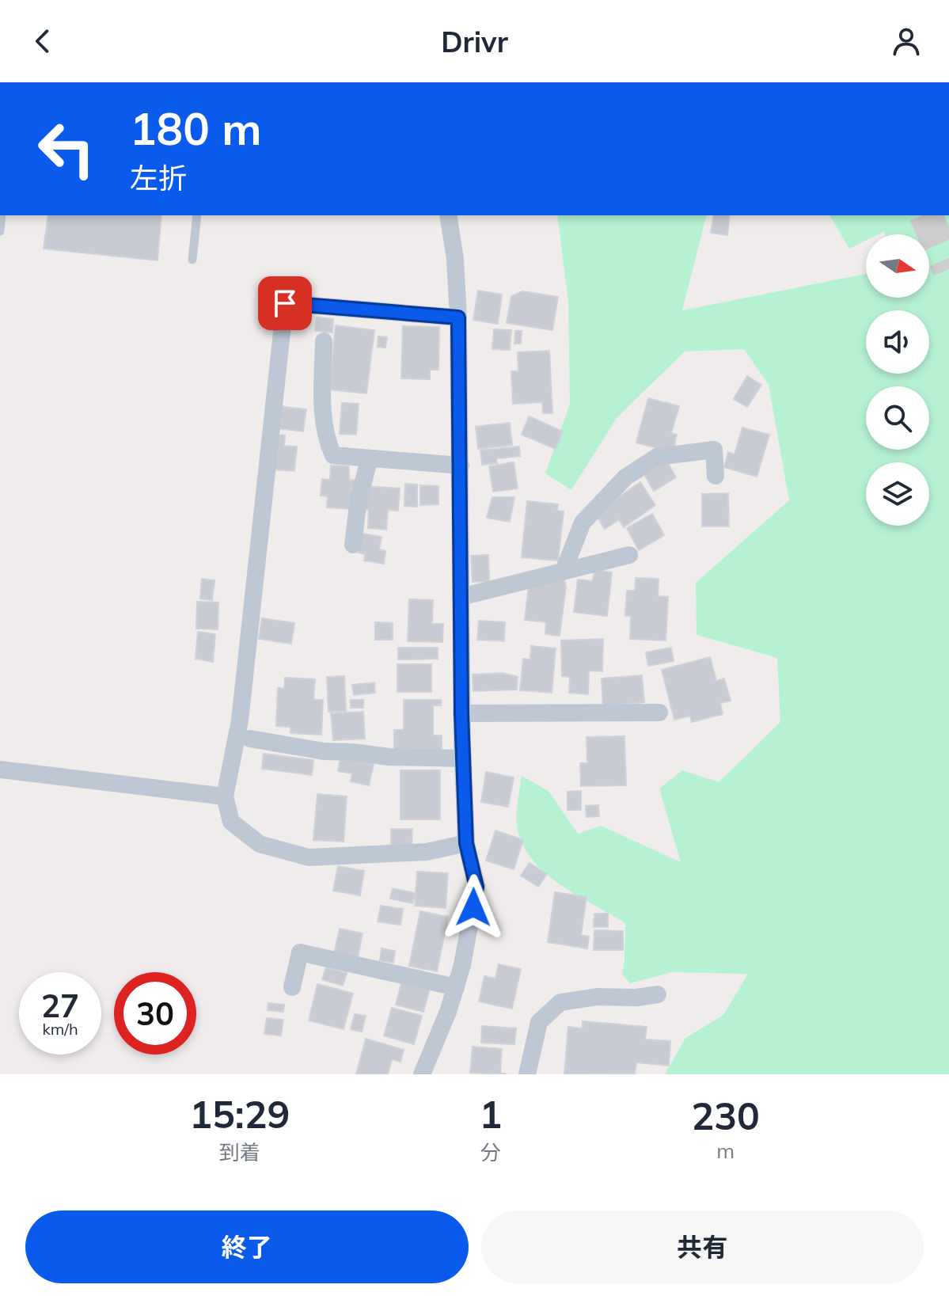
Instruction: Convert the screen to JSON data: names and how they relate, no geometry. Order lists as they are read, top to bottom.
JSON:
{
  "north": "right",
  "page": {
    "header": "Drivr",
    "turn": ["180 m", "左折"],
    "speed": "27 km/h",
    "limit": "30",
    "eta": [
      "15:29",
      "到着",
      "1",
      "分",
      "230",
      "m"
    ],
    "buttons": ["終了", "共有"]
  }
}
